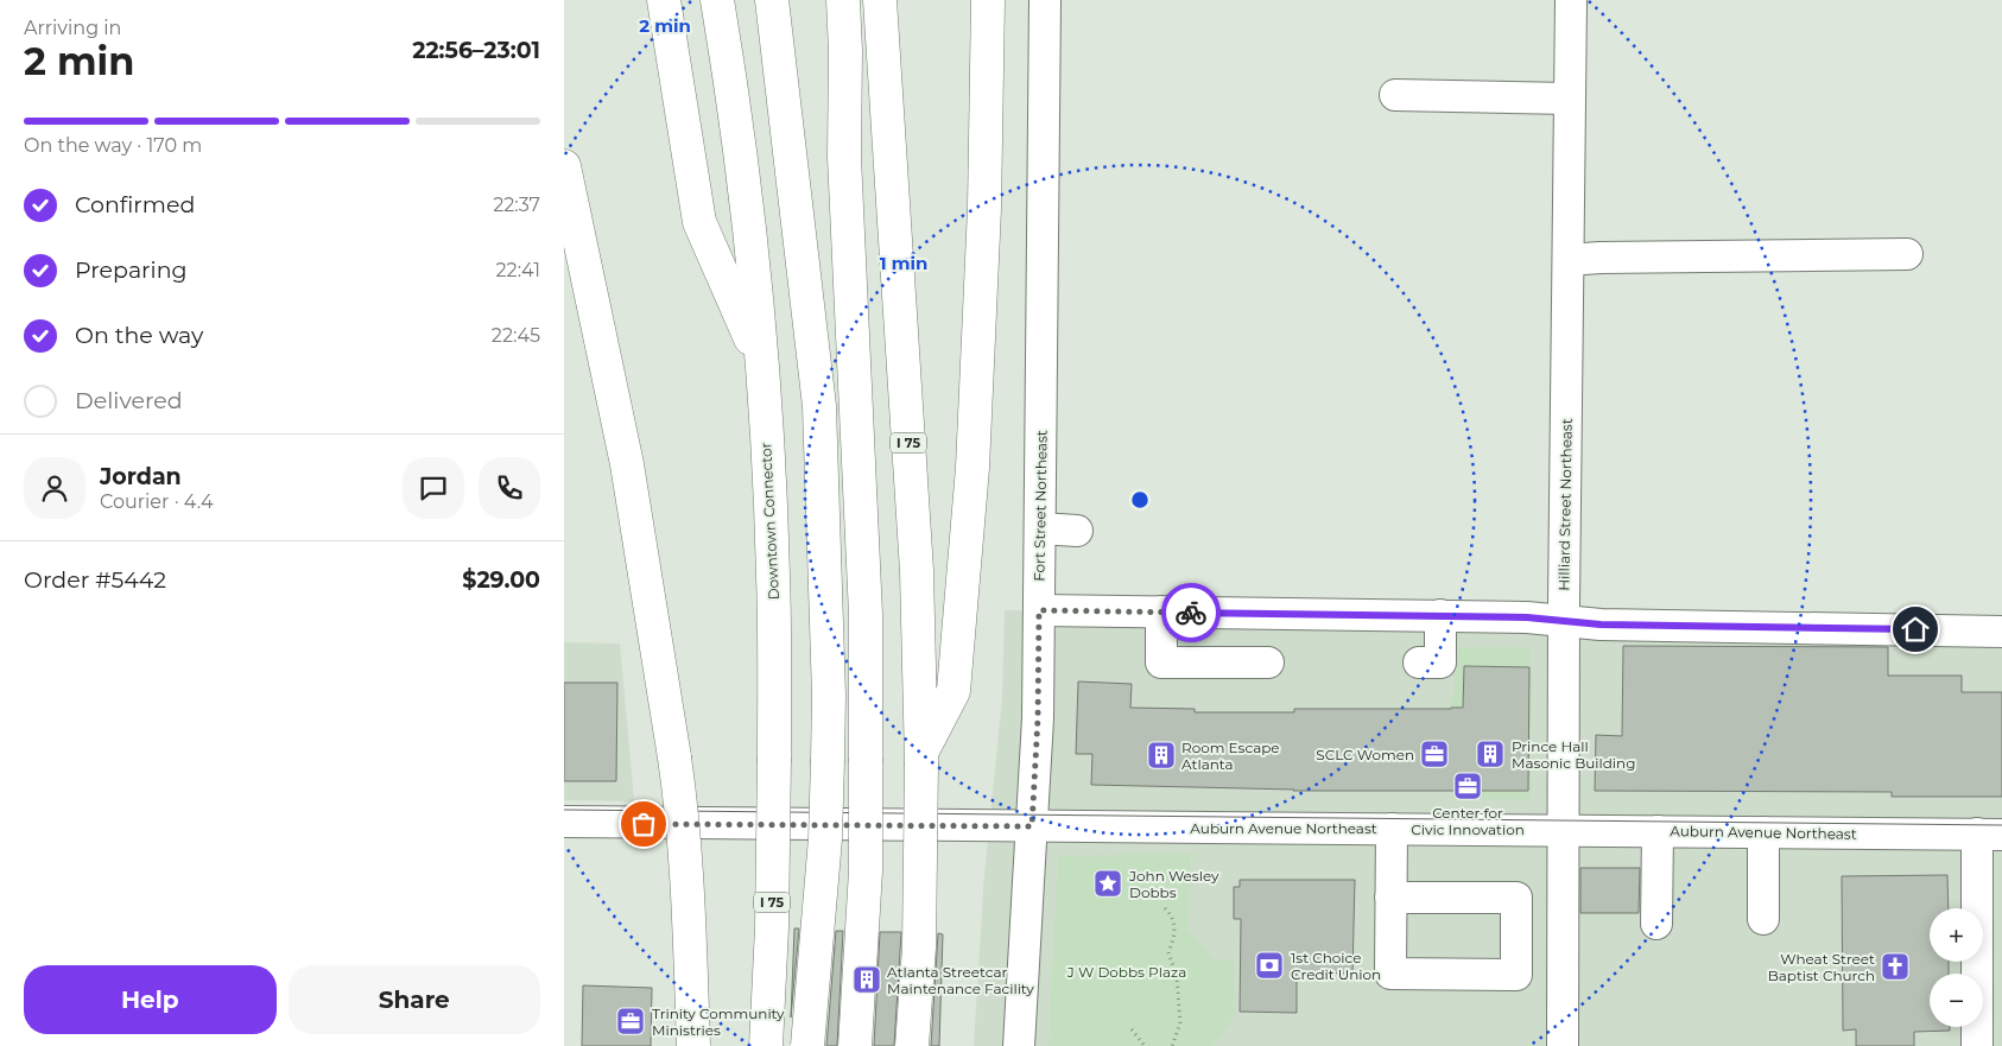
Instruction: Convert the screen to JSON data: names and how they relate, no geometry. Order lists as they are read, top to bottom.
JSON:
{
  "streets": {
    "highway": ["I 75", "Downtown Connector"],
    "street": ["Hilliard Street Northeast", "Fort Street Northeast", "Auburn Avenue Northeast"]
  },
  "crossings": [
    ["Hilliard Street Northeast", "Auburn Avenue Northeast"],
    ["Fort Street Northeast", "Auburn Avenue Northeast"]
  ],
  "parks": ["J W Dobbs Plaza"],
  "places": {
    "office": ["SCLC Women", "Center for Civic Innovation", "Trinity Community Ministries"],
    "building": ["Prince Hall Masonic Building", "Room Escape Atlanta", "Atlanta Streetcar Maintenance Facility"],
    "place": ["John Wesley Dobbs"],
    "bank": ["1st Choice Credit Union"],
    "church": ["Wheat Street Baptist Church"]
  },
  "page": {
    "heading": ["2 min", "Arriving in", "22:56–23:01"],
    "panel": [
      "Jordan",
      "Courier · 4.4",
      "Order #5442",
      "$29.00"
    ],
    "bar": "On the way · 170 m",
    "list": [
      ["Confirmed", "22:37"],
      ["Preparing", "22:41"],
      ["On the way", "22:45"],
      "Delivered"
    ],
    "map_buttons": ["+", "−"],
    "buttons": ["Help", "Share"]
  },
  "rings": ["2 min", "1 min"]
}
